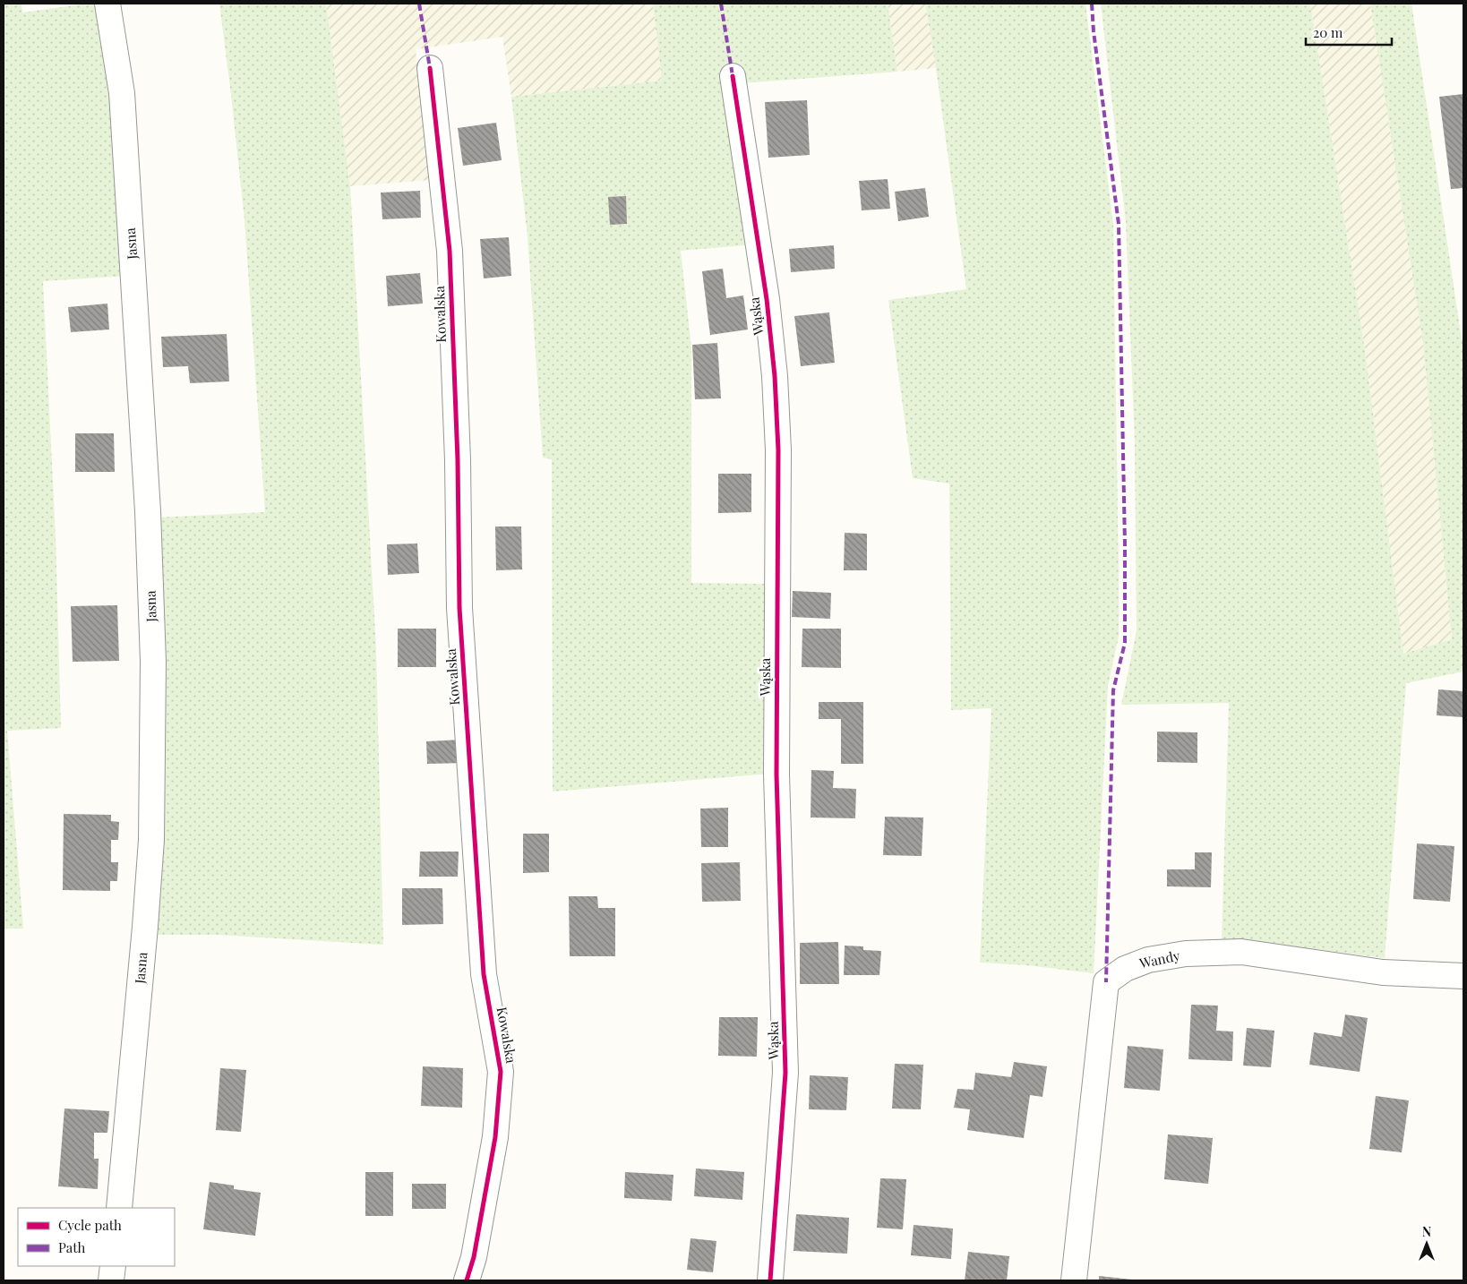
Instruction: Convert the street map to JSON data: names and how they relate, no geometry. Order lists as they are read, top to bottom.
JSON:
{
  "streets": {
    "street": [
      "Jasna",
      "Kowalska",
      "Wąska",
      "Wandy"
    ]
  },
  "legend": ["Cycle path", "Path"],
  "scale_bar": "20 m",
  "north": "top"
}
